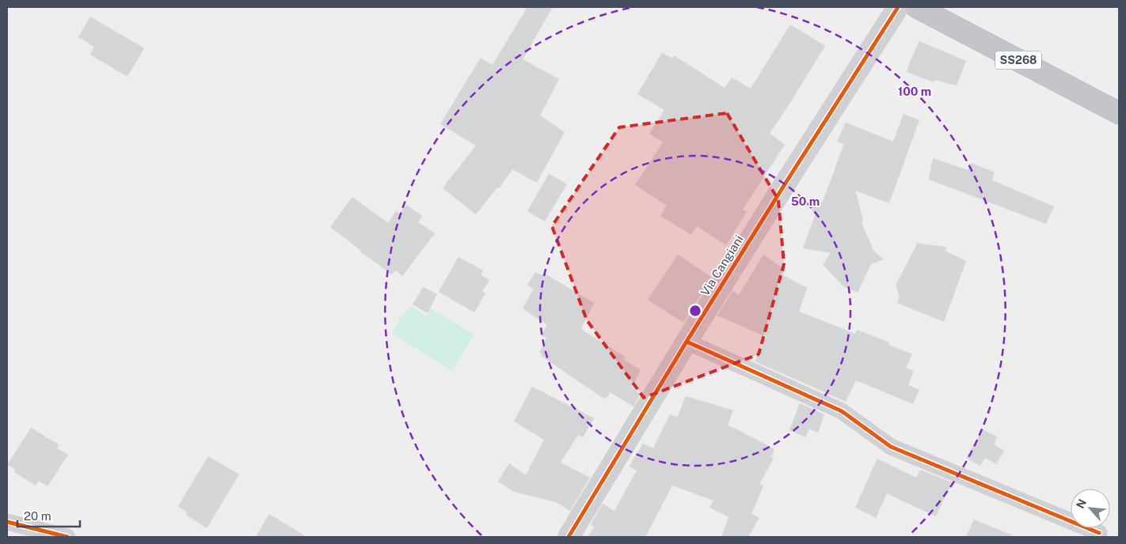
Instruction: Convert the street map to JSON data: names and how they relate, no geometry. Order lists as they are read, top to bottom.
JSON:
{
  "streets": {
    "highway": ["SS268"],
    "street": ["Via Cangiani"]
  },
  "scale_bar": "20 m",
  "north": "top left",
  "rings": ["100 m", "50 m"]
}
